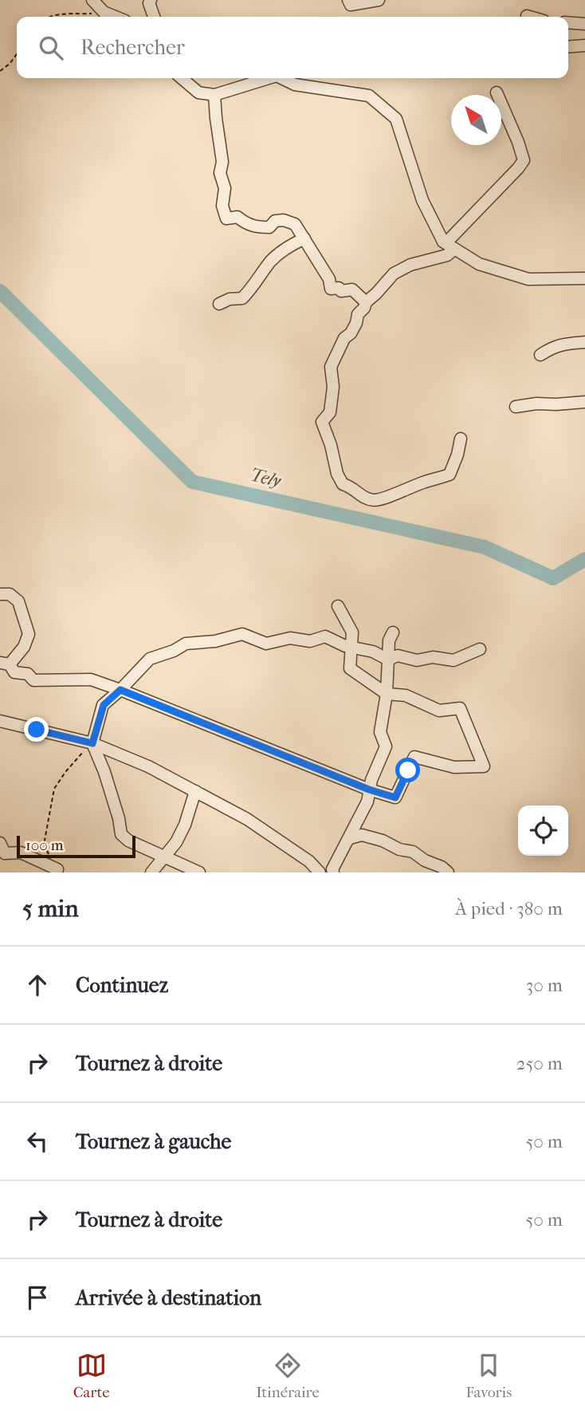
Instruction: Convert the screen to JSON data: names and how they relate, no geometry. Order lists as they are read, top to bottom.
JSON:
{
  "water": ["Tely"],
  "scale_bar": "100 m",
  "north": "top left",
  "page": {
    "search": "Rechercher",
    "scale": "100 m",
    "heading": ["5 min", "À pied · 380 m"],
    "list": [
      ["Continuez", "30 m"],
      ["Tournez à droite", "250 m"],
      ["Tournez à gauche", "50 m"],
      ["Tournez à droite", "50 m"],
      "Arrivée à destination"
    ],
    "nav": ["Carte", "Itinéraire", "Favoris"]
  }
}
